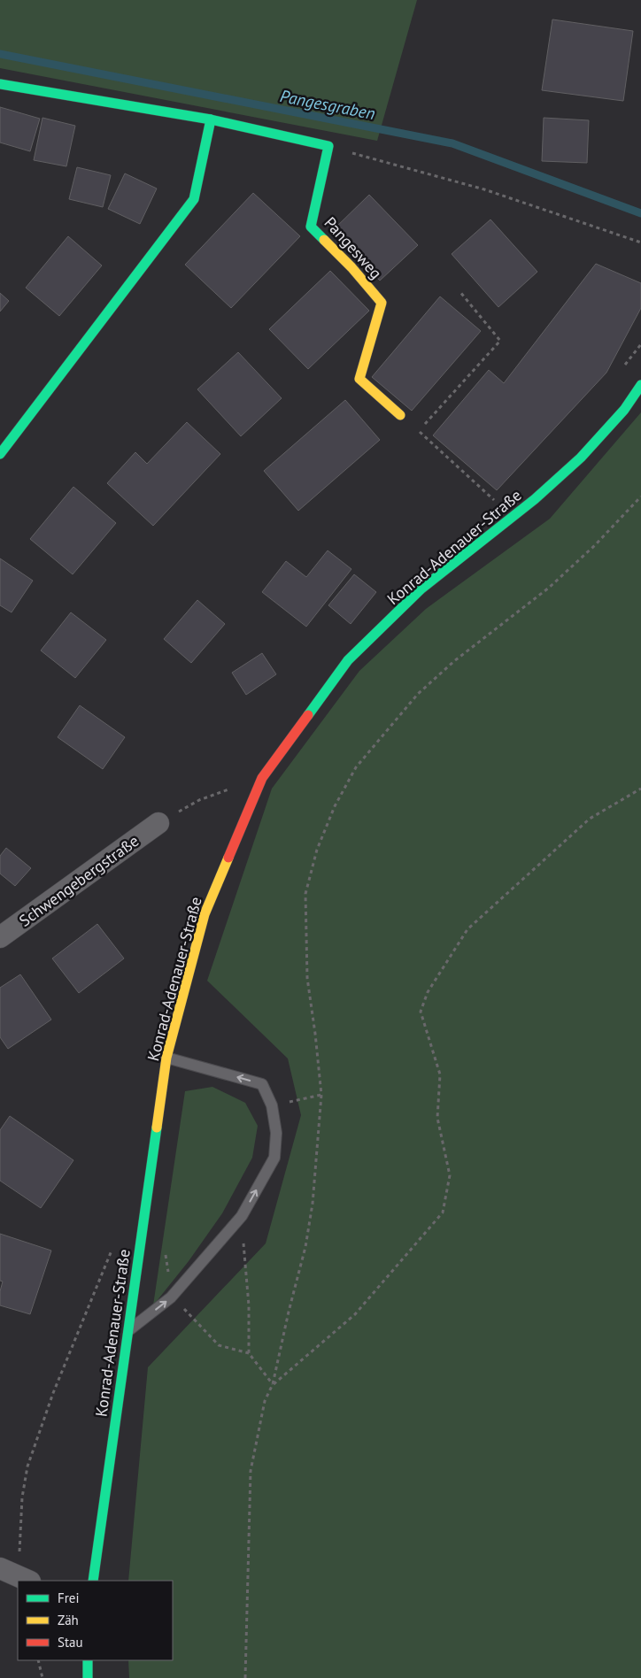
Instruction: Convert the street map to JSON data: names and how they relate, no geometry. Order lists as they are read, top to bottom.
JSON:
{
  "streets": {
    "main road": ["Pangesweg", "Konrad-Adenauer-Straße"],
    "street": ["Schwengebergstraße"]
  },
  "water": ["Pangesgraben"],
  "legend": ["Frei", "Zäh", "Stau"]
}
